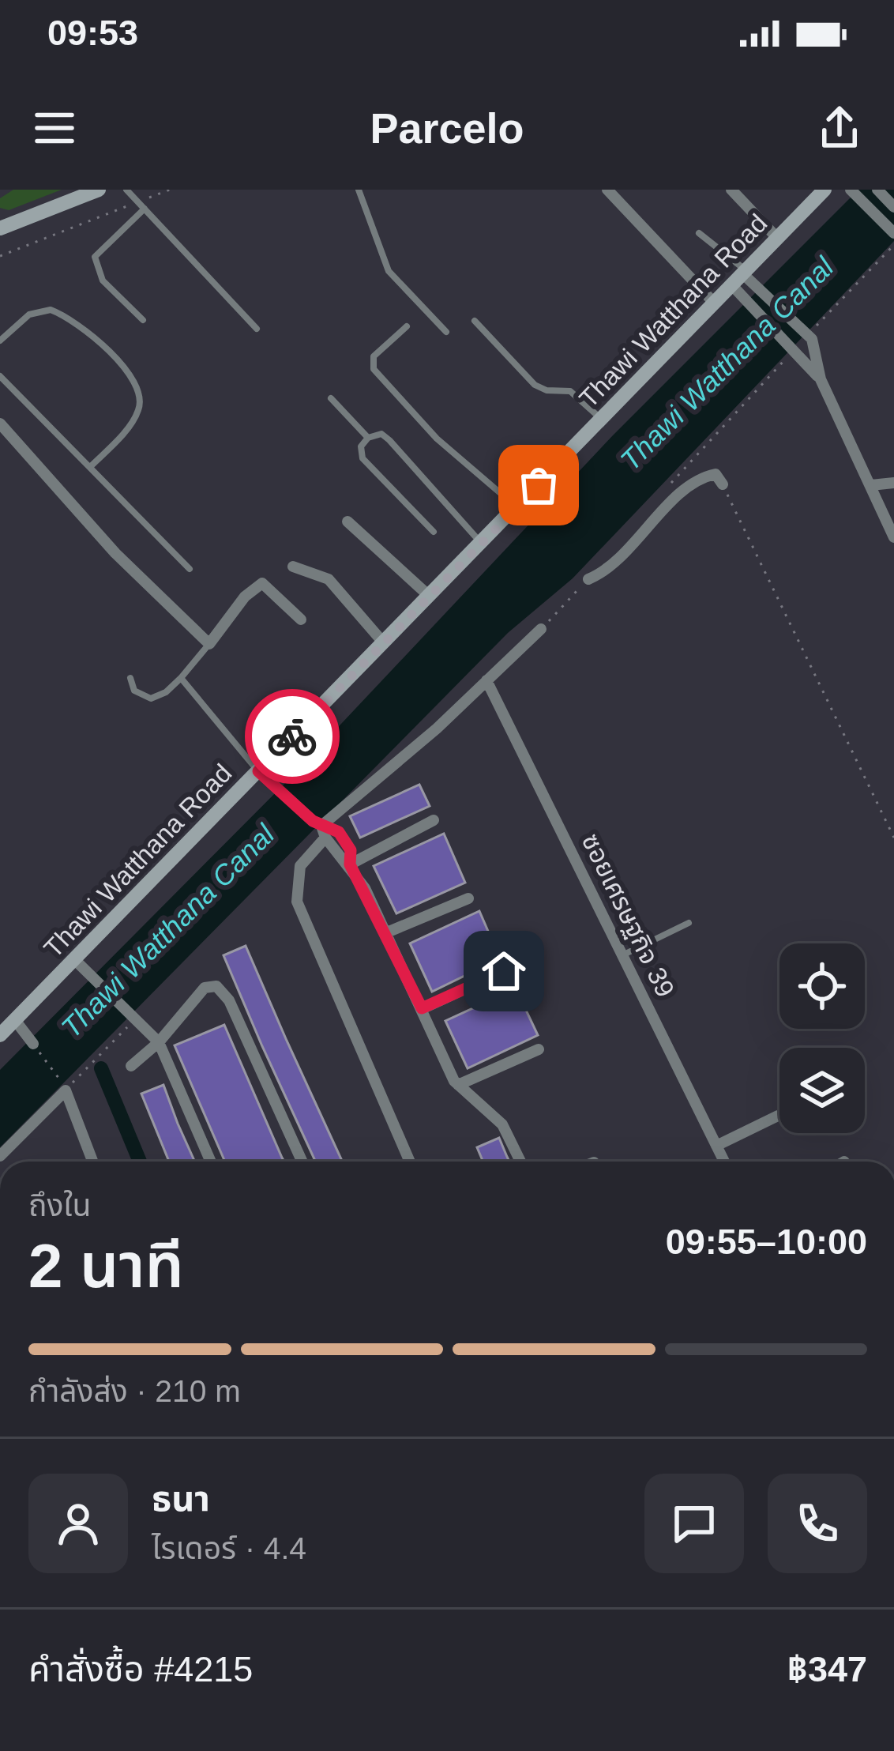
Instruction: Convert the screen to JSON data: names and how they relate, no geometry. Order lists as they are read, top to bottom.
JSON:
{
  "streets": {
    "main road": ["Thawi Watthana Road"],
    "street": ["ซอยเศรษฐกิจ 39"]
  },
  "water": ["Thawi Watthana Canal"],
  "page": {
    "status": "09:53",
    "header": "Parcelo",
    "heading": ["2 นาที", "ถึงใน", "09:55–10:00"],
    "panel": [
      "ธนา",
      "ไรเดอร์ · 4.4",
      "คำสั่งซื้อ #4215",
      "฿347"
    ],
    "bar": "กำลังส่ง · 210 m"
  }
}
